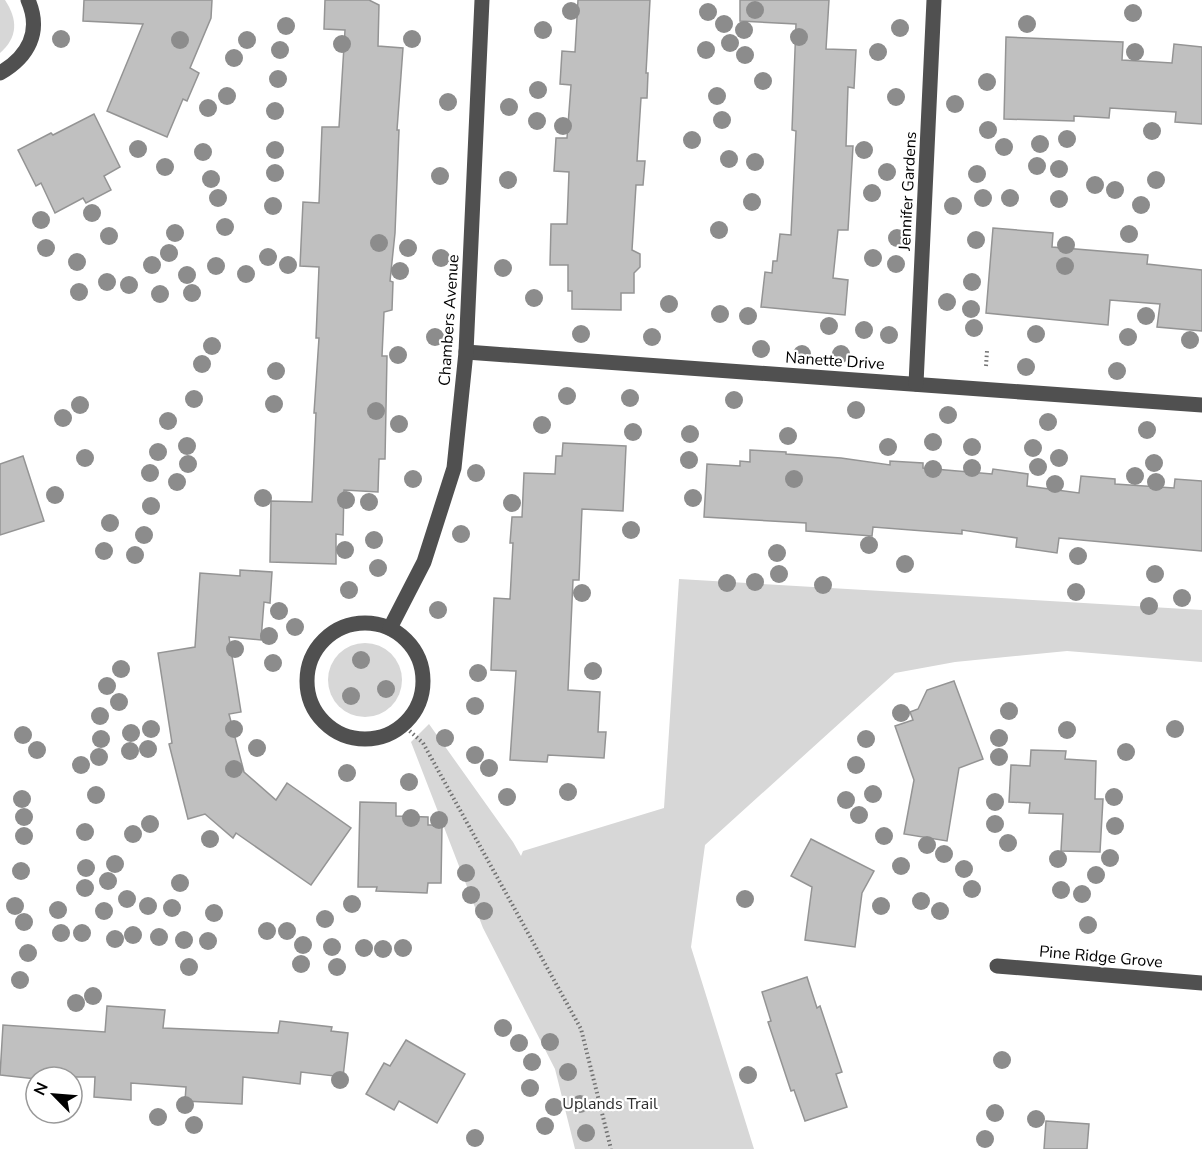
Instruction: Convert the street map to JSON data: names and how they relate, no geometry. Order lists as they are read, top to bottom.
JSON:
{
  "streets": {
    "street": [
      "Jennifer Gardens",
      "Chambers Avenue",
      "Nanette Drive",
      "Pine Ridge Grove"
    ]
  },
  "crossings": [
    ["Jennifer Gardens", "Nanette Drive"],
    ["Chambers Avenue", "Nanette Drive"]
  ],
  "parks": ["Uplands Trail"],
  "north": "top left"
}
